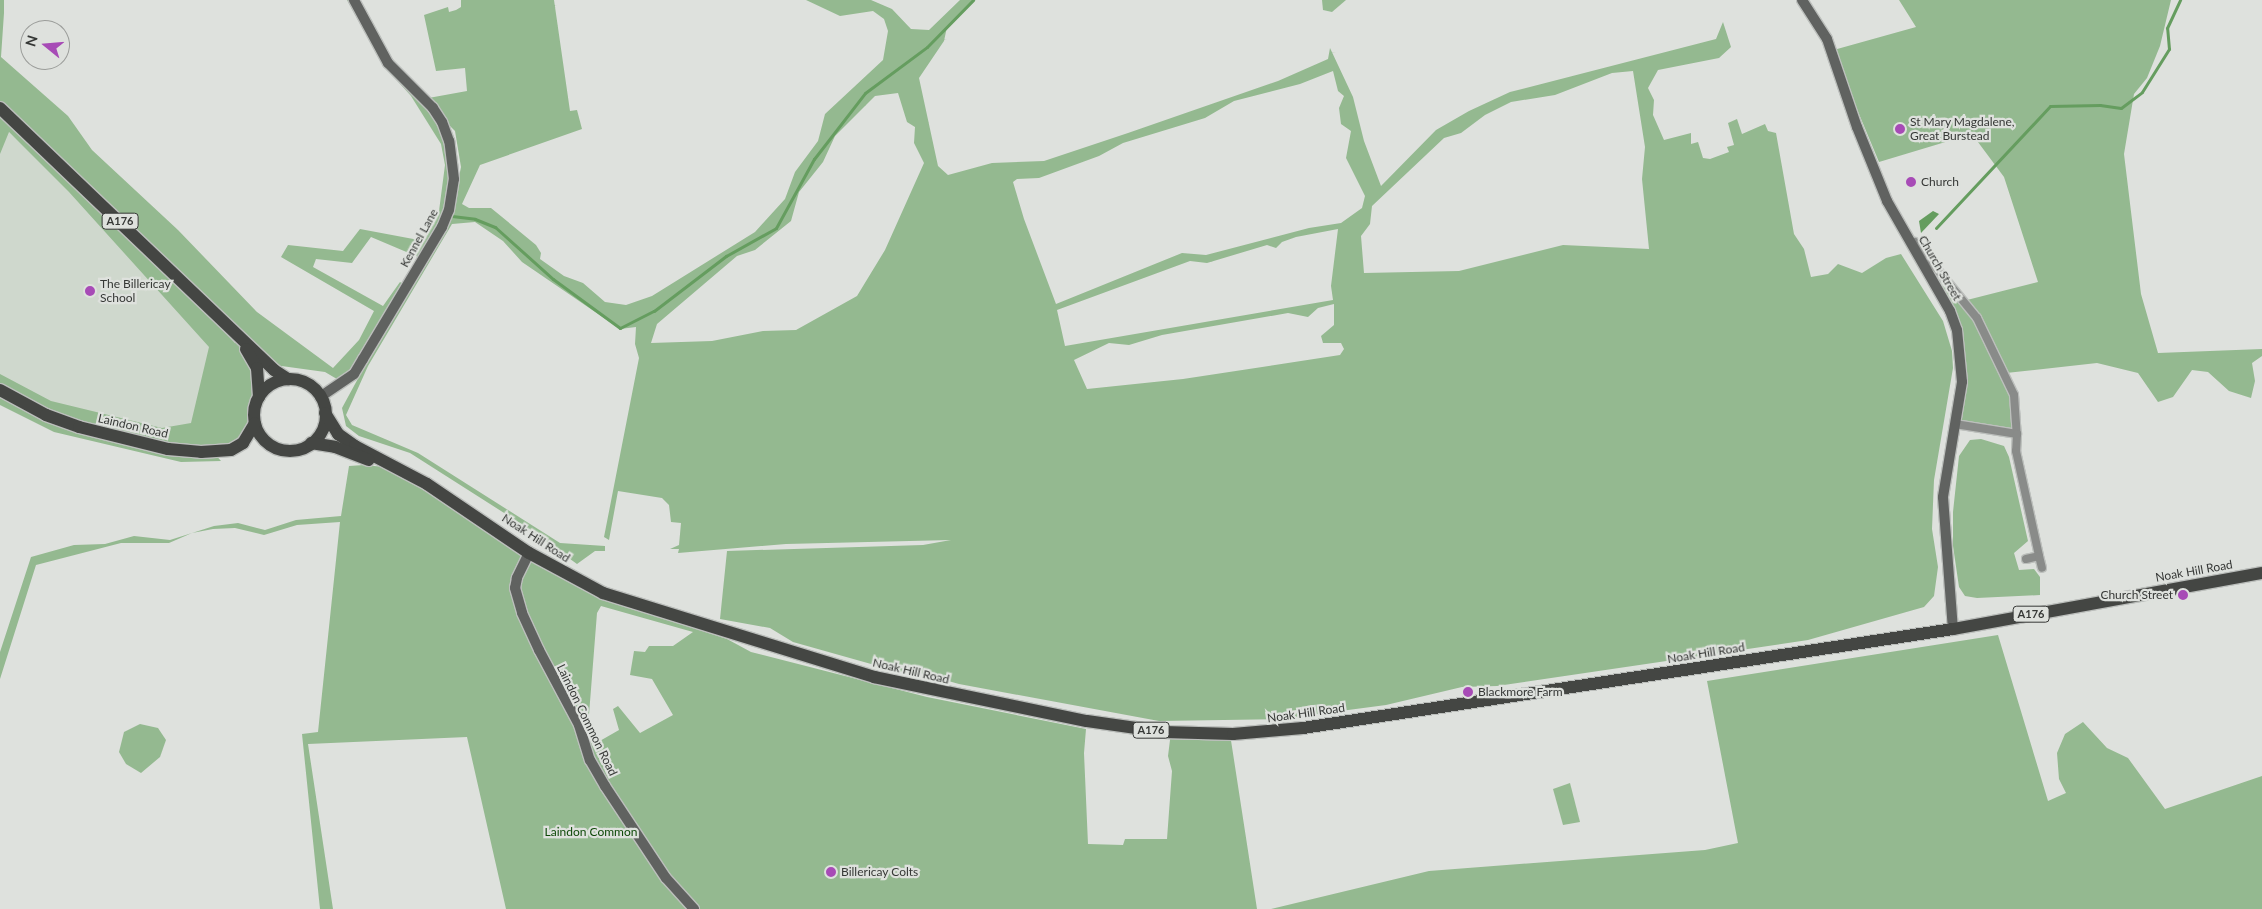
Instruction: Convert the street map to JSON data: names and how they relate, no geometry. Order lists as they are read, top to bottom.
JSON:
{
  "streets": {
    "main road": ["A176", "Laindon Road", "Noak Hill Road"],
    "street": ["Kennel Lane", "Church Street", "Laindon Common Road"]
  },
  "crossings": [
    ["A176", "Kennel Lane"],
    ["A176", "Laindon Road"],
    ["A176", "Noak Hill Road"],
    ["Kennel Lane", "Laindon Road"],
    ["Kennel Lane", "Noak Hill Road"],
    ["Church Street", "Noak Hill Road"],
    ["Laindon Road", "Noak Hill Road"],
    ["Noak Hill Road", "Laindon Common Road"]
  ],
  "parks": ["Laindon Common"],
  "places": [
    "St Mary Magdalene, Great Burstead",
    "Church",
    "The Billericay School",
    "Church Street",
    "Blackmore Farm",
    "Billericay Colts"
  ],
  "north": "left"
}
